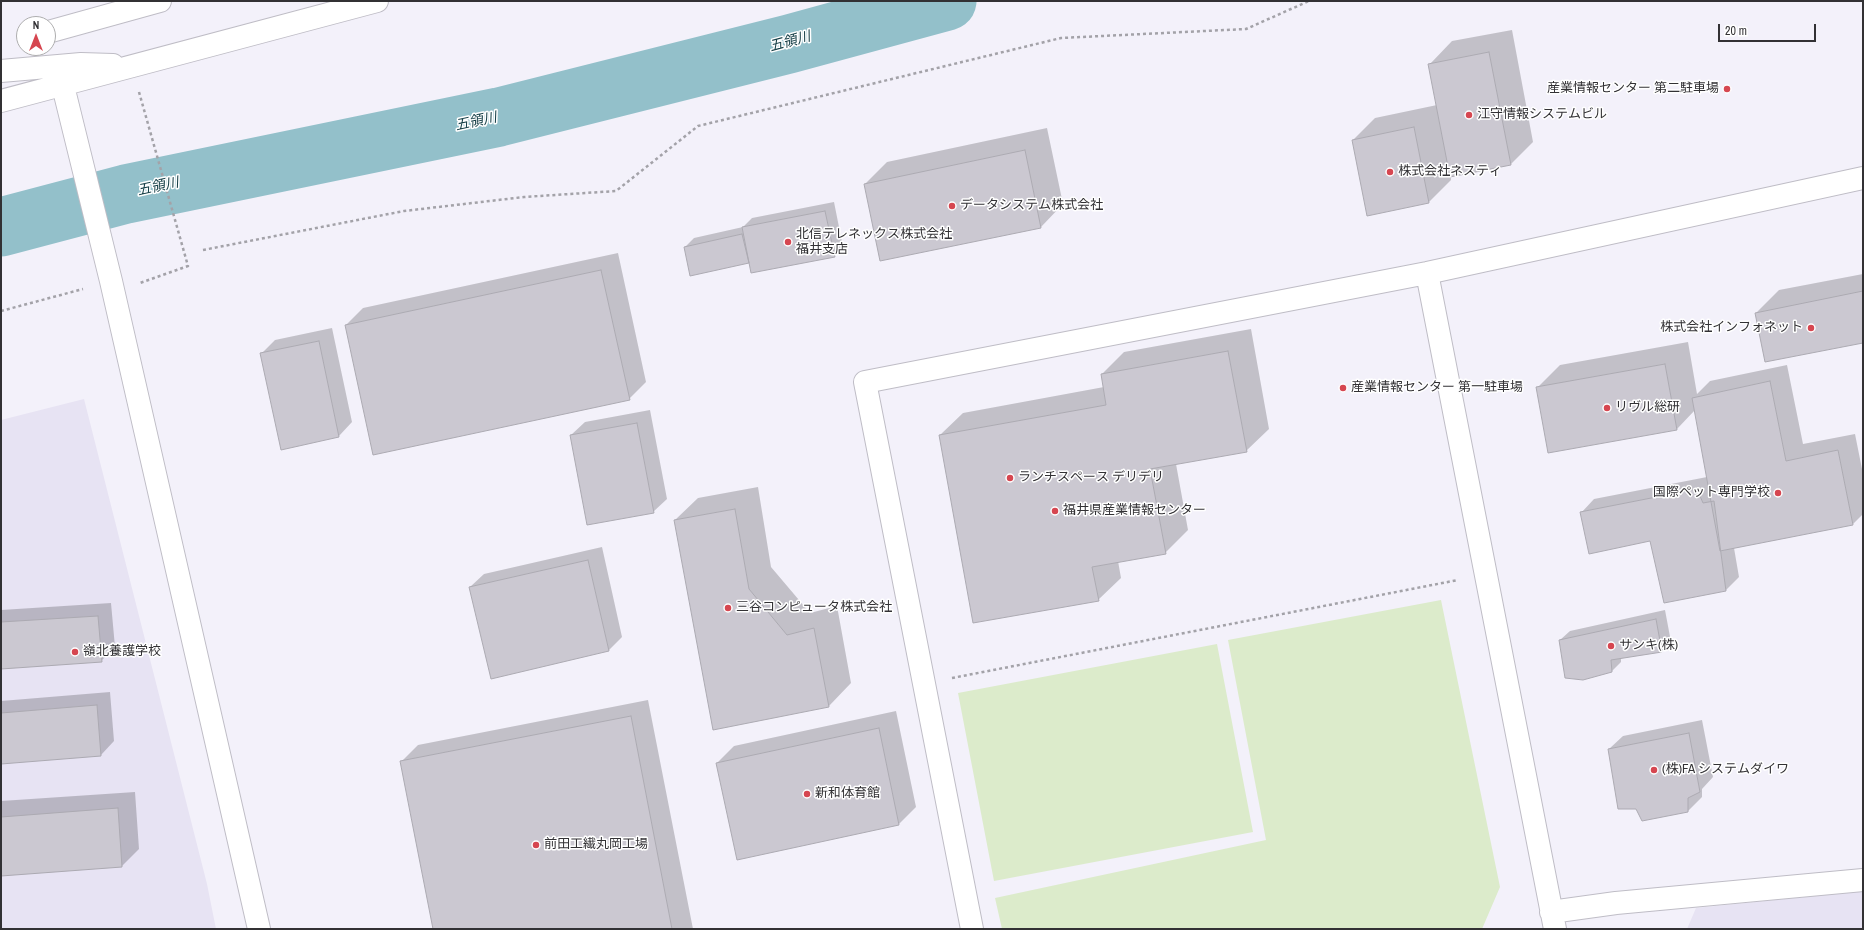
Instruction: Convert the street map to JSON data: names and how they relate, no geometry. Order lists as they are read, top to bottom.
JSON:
{
  "water": ["五領川"],
  "places": [
    "産業情報センター 第二駐車場",
    "江守情報システムビル",
    "株式会社ネスティ",
    "データシステム株式会社",
    "北信テレネックス株式会社 福井支店",
    "株式会社インフォネット",
    "産業情報センター 第一駐車場",
    "リヴル総研",
    "ランチスペース デリデリ",
    "国際ペット専門学校",
    "福井県産業情報センター",
    "三谷コンピュータ株式会社",
    "サンキ(株)",
    "嶺北養護学校",
    "(株)FA システムダイワ",
    "新和体育館",
    "前田工繊丸岡工場"
  ],
  "scale_bar": "20 m",
  "north": "top"
}
